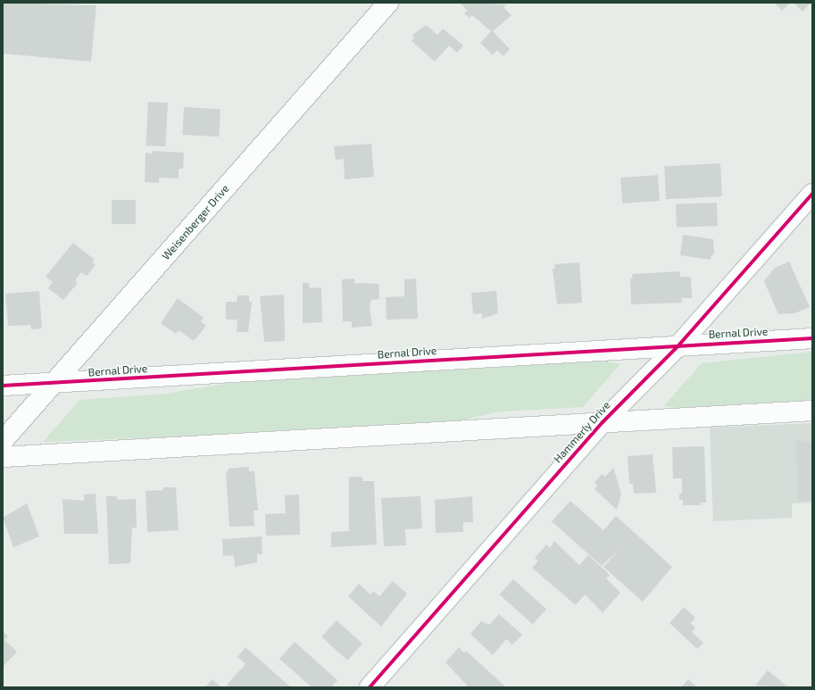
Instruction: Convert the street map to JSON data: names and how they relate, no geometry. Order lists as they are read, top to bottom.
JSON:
{
  "streets": {
    "street": ["Weisenberger Drive", "Bernal Drive", "Hammerly Drive"]
  },
  "crossings": [
    ["Weisenberger Drive", "Bernal Drive"],
    ["Bernal Drive", "Hammerly Drive"]
  ]
}
